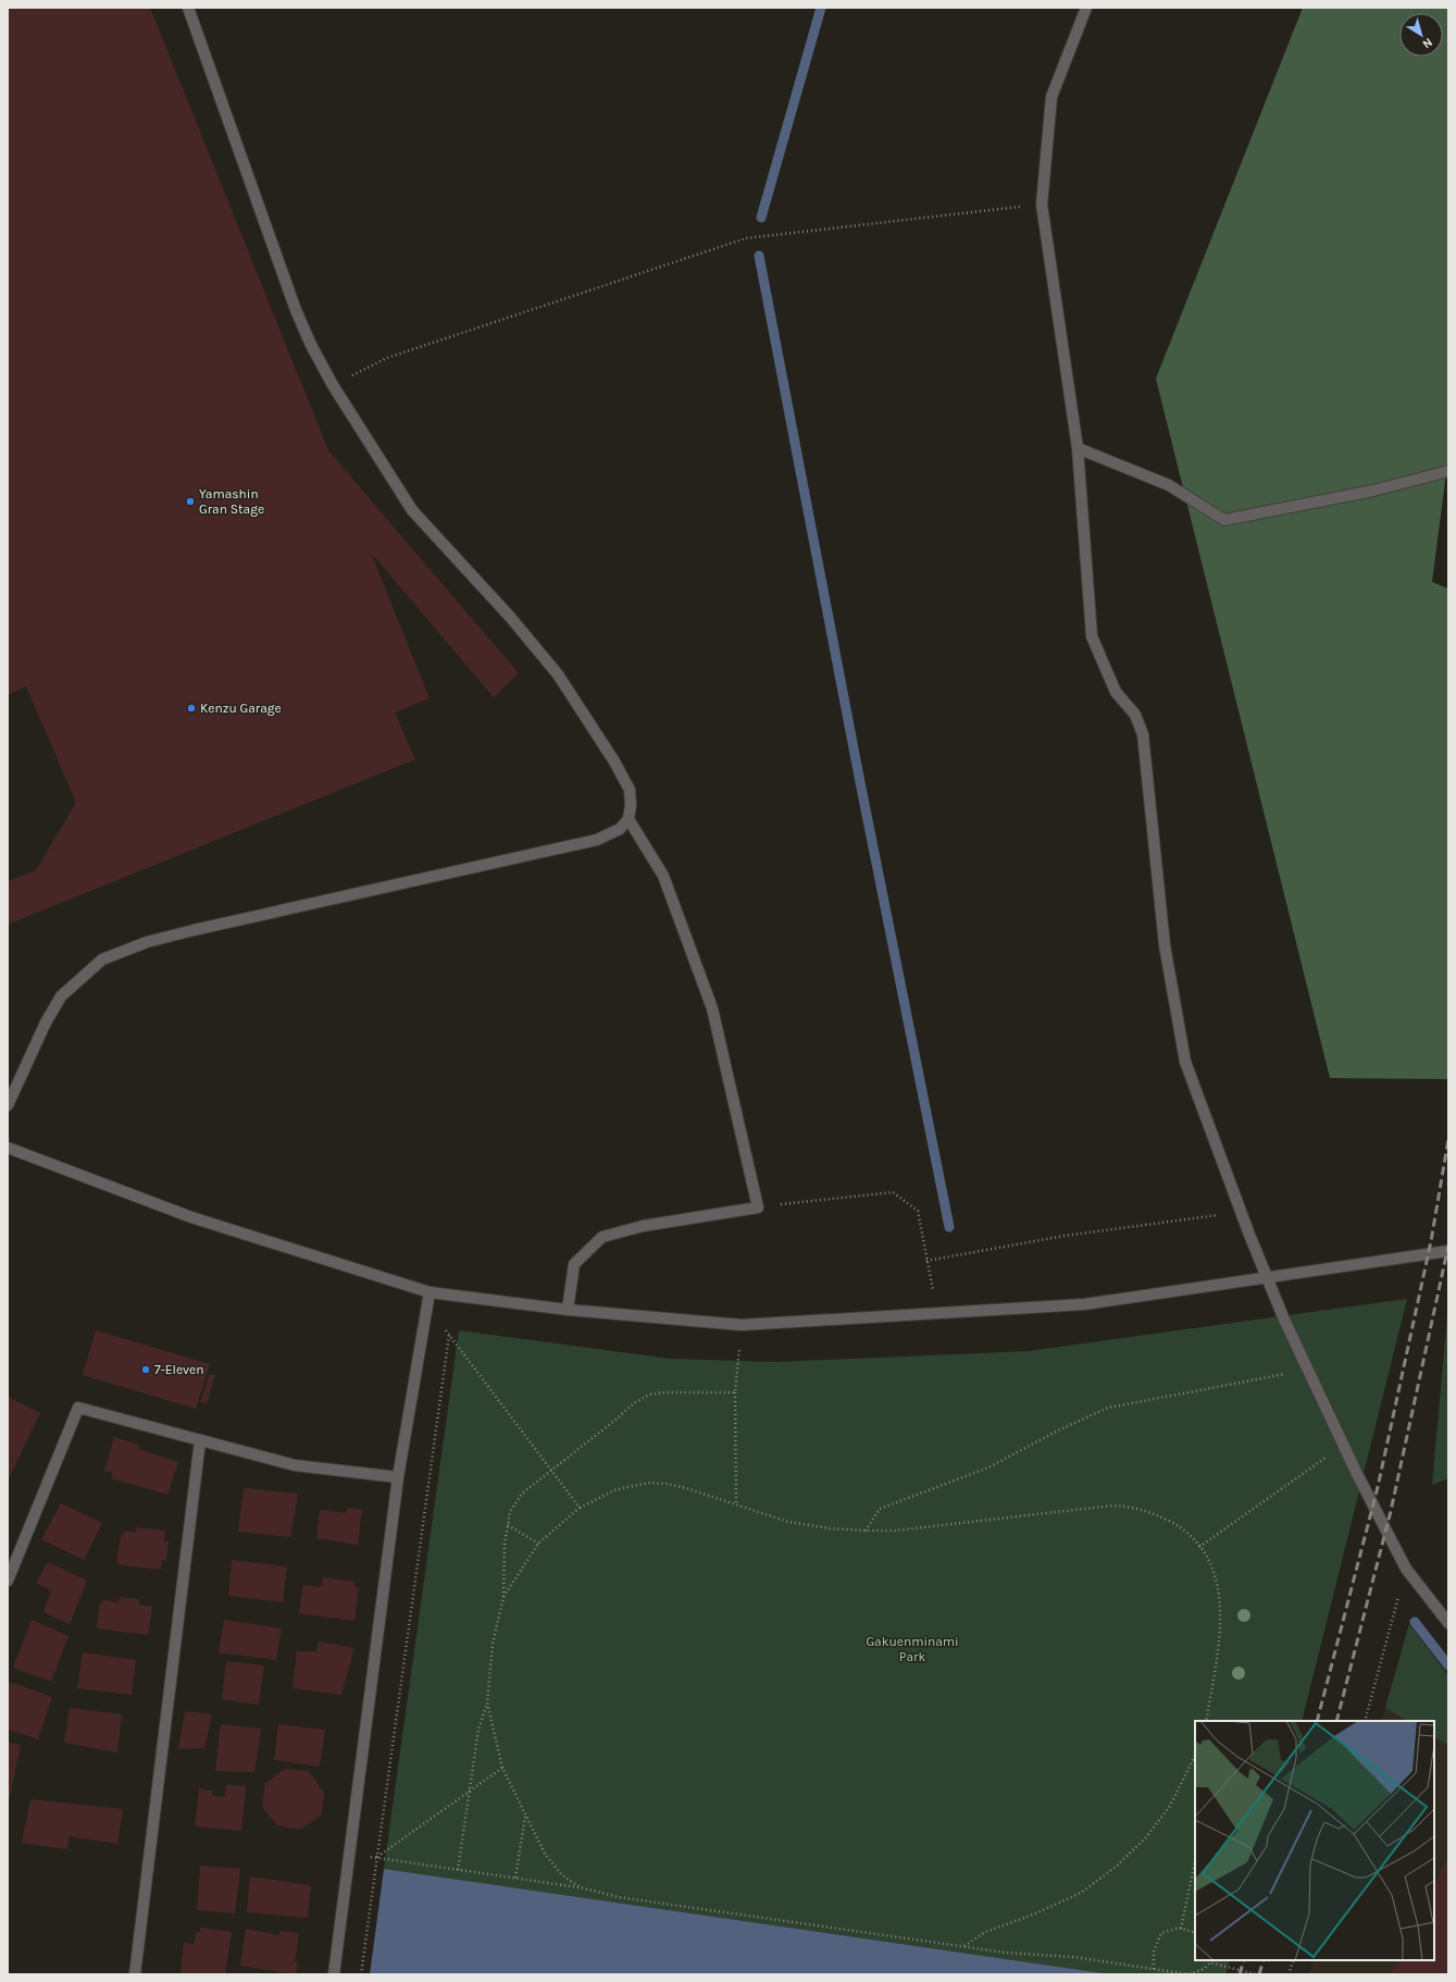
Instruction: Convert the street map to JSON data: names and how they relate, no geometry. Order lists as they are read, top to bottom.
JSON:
{
  "parks": ["Gakuenminami Park"],
  "places": ["Yamashin Gran Stage", "Kenzu Garage", "7-Eleven"],
  "north": "bottom right"
}
